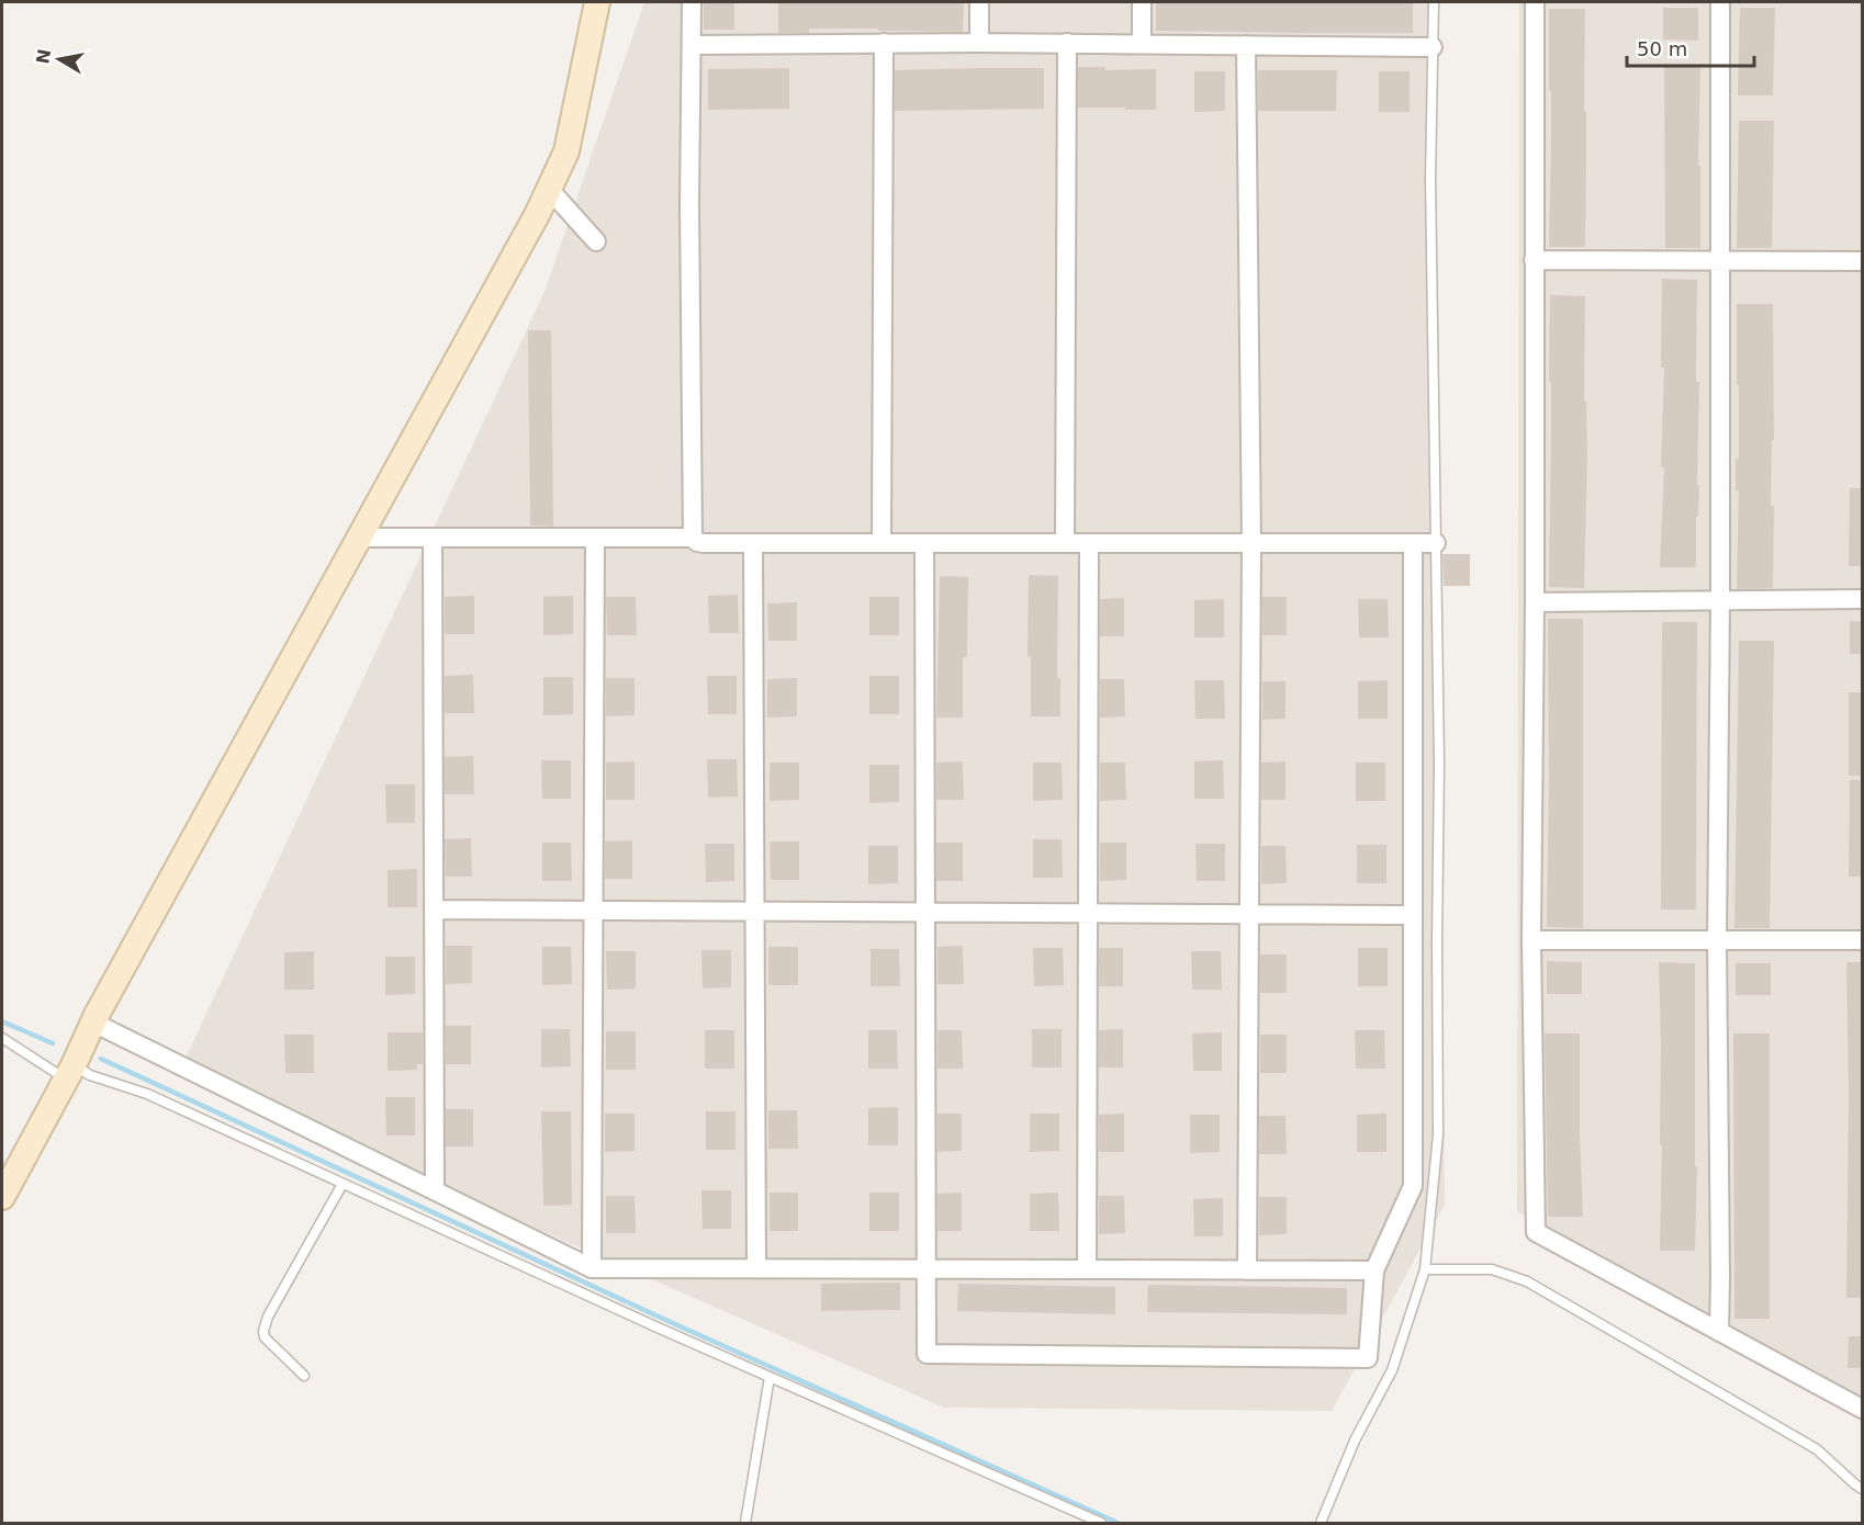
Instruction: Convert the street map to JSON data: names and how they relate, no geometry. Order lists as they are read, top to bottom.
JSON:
{
  "scale_bar": "50 m",
  "north": "left"
}
